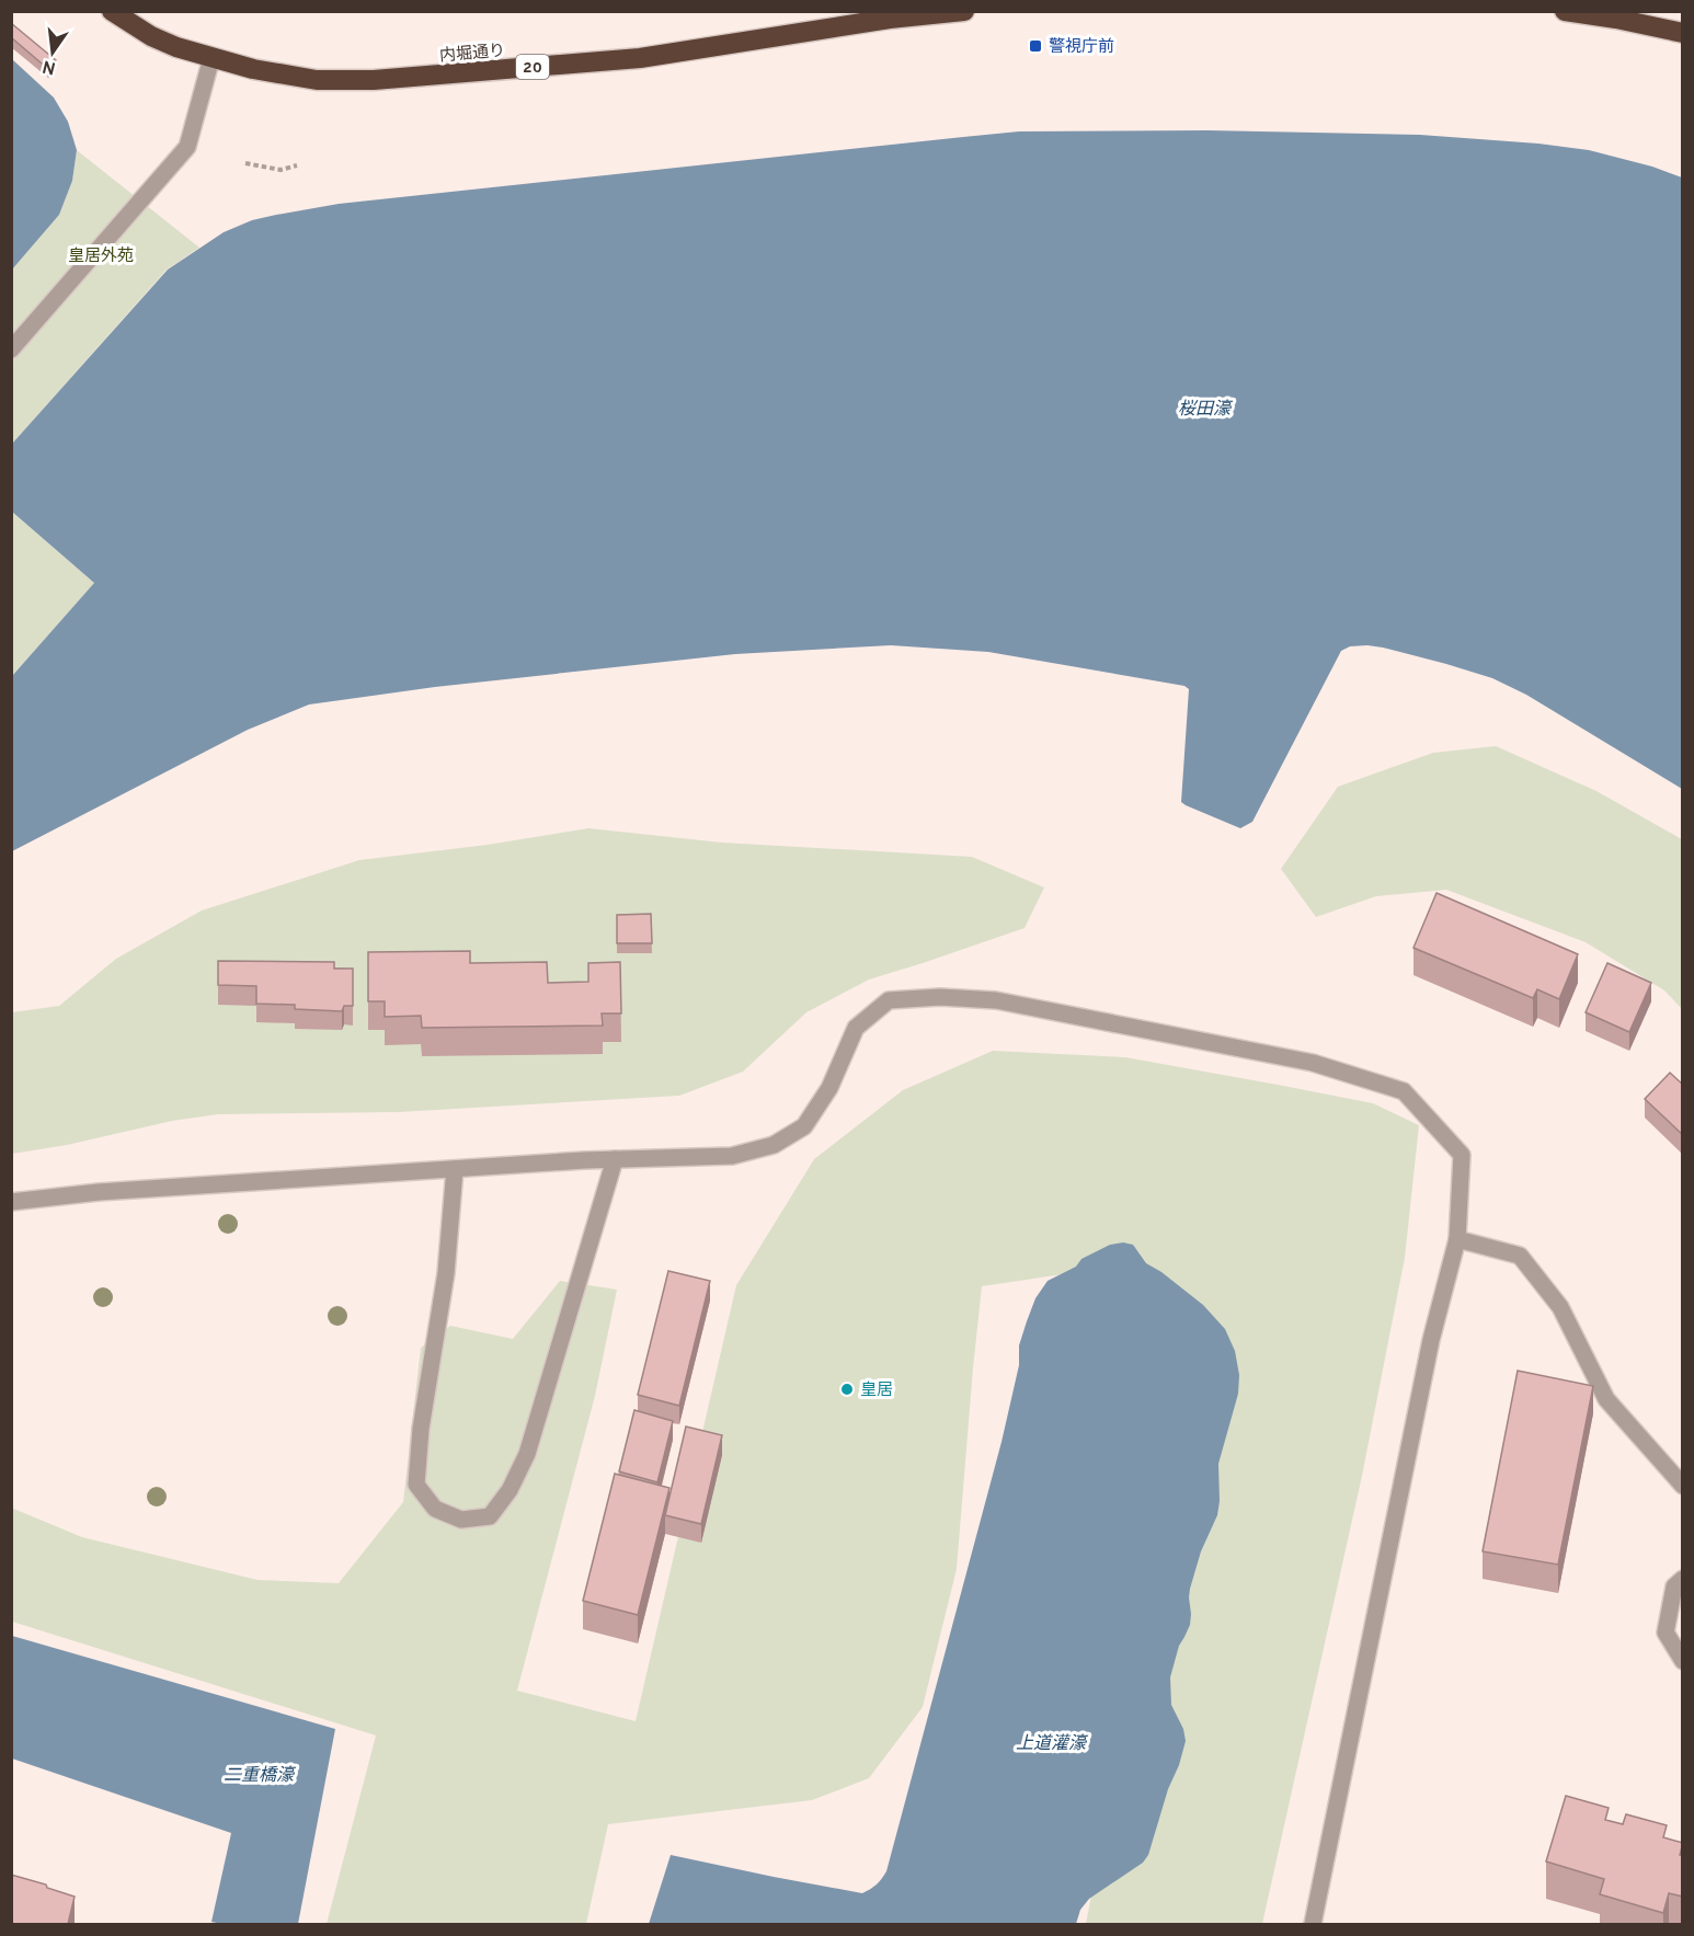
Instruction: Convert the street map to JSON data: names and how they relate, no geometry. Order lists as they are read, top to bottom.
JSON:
{
  "streets": {
    "highway": ["内堀通り", "20"]
  },
  "water": ["桜田濠", "上道灌濠", "二重橋濠"],
  "parks": ["皇居外苑"],
  "places": {
    "transit": ["警視庁前"],
    "other": ["皇居"]
  },
  "north": "bottom"
}
